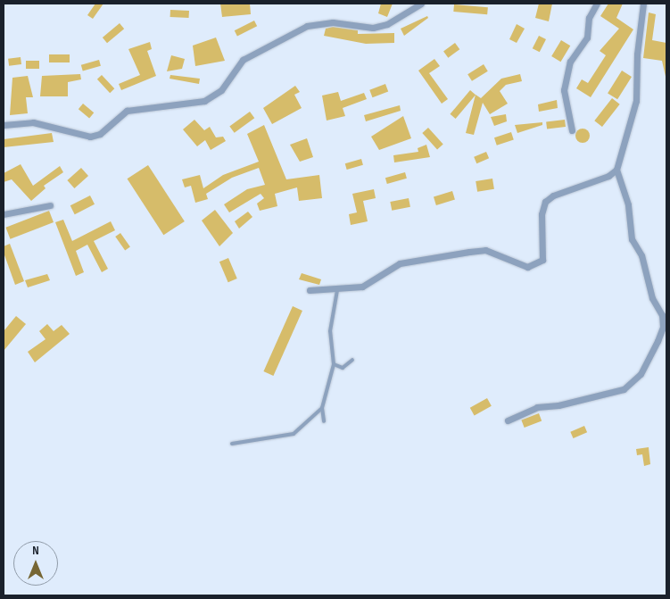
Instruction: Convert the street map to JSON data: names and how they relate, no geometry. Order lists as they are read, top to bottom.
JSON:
{
  "north": "top"
}
